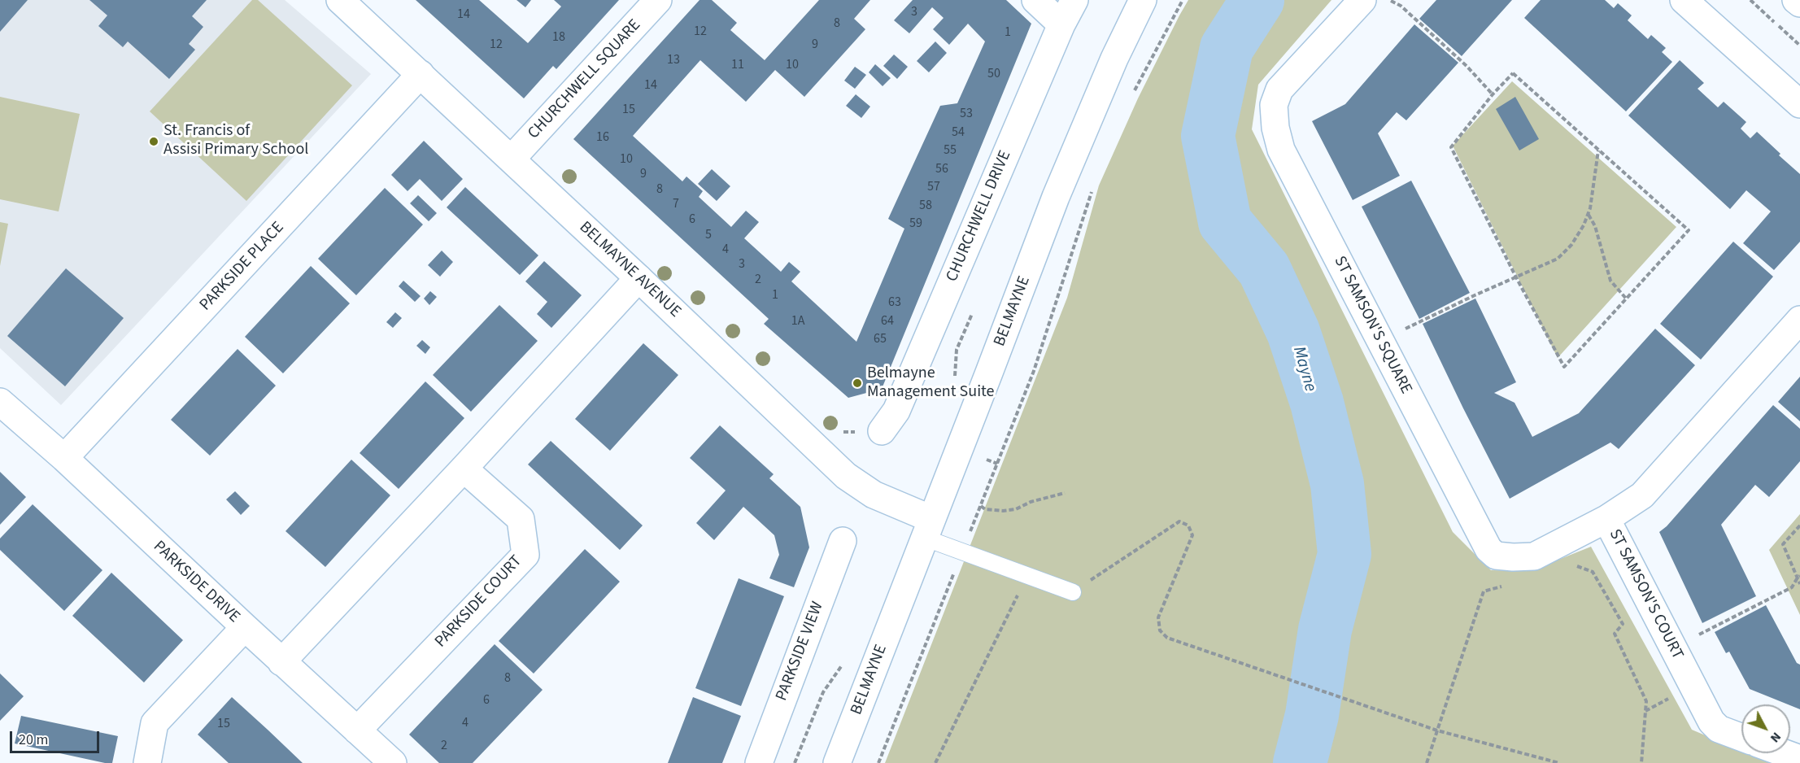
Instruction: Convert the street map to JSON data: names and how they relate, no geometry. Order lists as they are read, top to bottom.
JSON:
{
  "streets": {
    "street": [
      "CHURCHWELL SQUARE",
      "CHURCHWELL DRIVE",
      "PARKSIDE PLACE",
      "BELMAYNE AVENUE",
      "BELMAYNE",
      "ST SAMSON'S SQUARE",
      "PARKSIDE DRIVE",
      "ST SAMSON'S COURT",
      "PARKSIDE COURT",
      "PARKSIDE VIEW"
    ]
  },
  "crossings": [
    ["CHURCHWELL SQUARE", "BELMAYNE AVENUE"],
    ["PARKSIDE PLACE", "BELMAYNE AVENUE"],
    ["PARKSIDE PLACE", "PARKSIDE DRIVE"],
    ["BELMAYNE AVENUE", "BELMAYNE"],
    ["ST SAMSON'S SQUARE", "ST SAMSON'S COURT"],
    ["PARKSIDE DRIVE", "PARKSIDE COURT"]
  ],
  "water": ["Mayne"],
  "places": ["St. Francis of Assisi Primary School", "Belmayne Management Suite"],
  "house_numbers": [
    "3",
    "14",
    "8",
    "12",
    "1",
    "18",
    "12",
    "9",
    "13",
    "11",
    "10",
    "50",
    "14",
    "15",
    "53",
    "54",
    "16",
    "55",
    "10",
    "56",
    "9",
    "57",
    "8",
    "7",
    "58",
    "6",
    "59",
    "5",
    "4",
    "3",
    "2",
    "1",
    "63",
    "1A",
    "64",
    "65",
    "8",
    "6",
    "4",
    "15",
    "2"
  ],
  "scale_bar": "20 m",
  "north": "bottom right"
}
